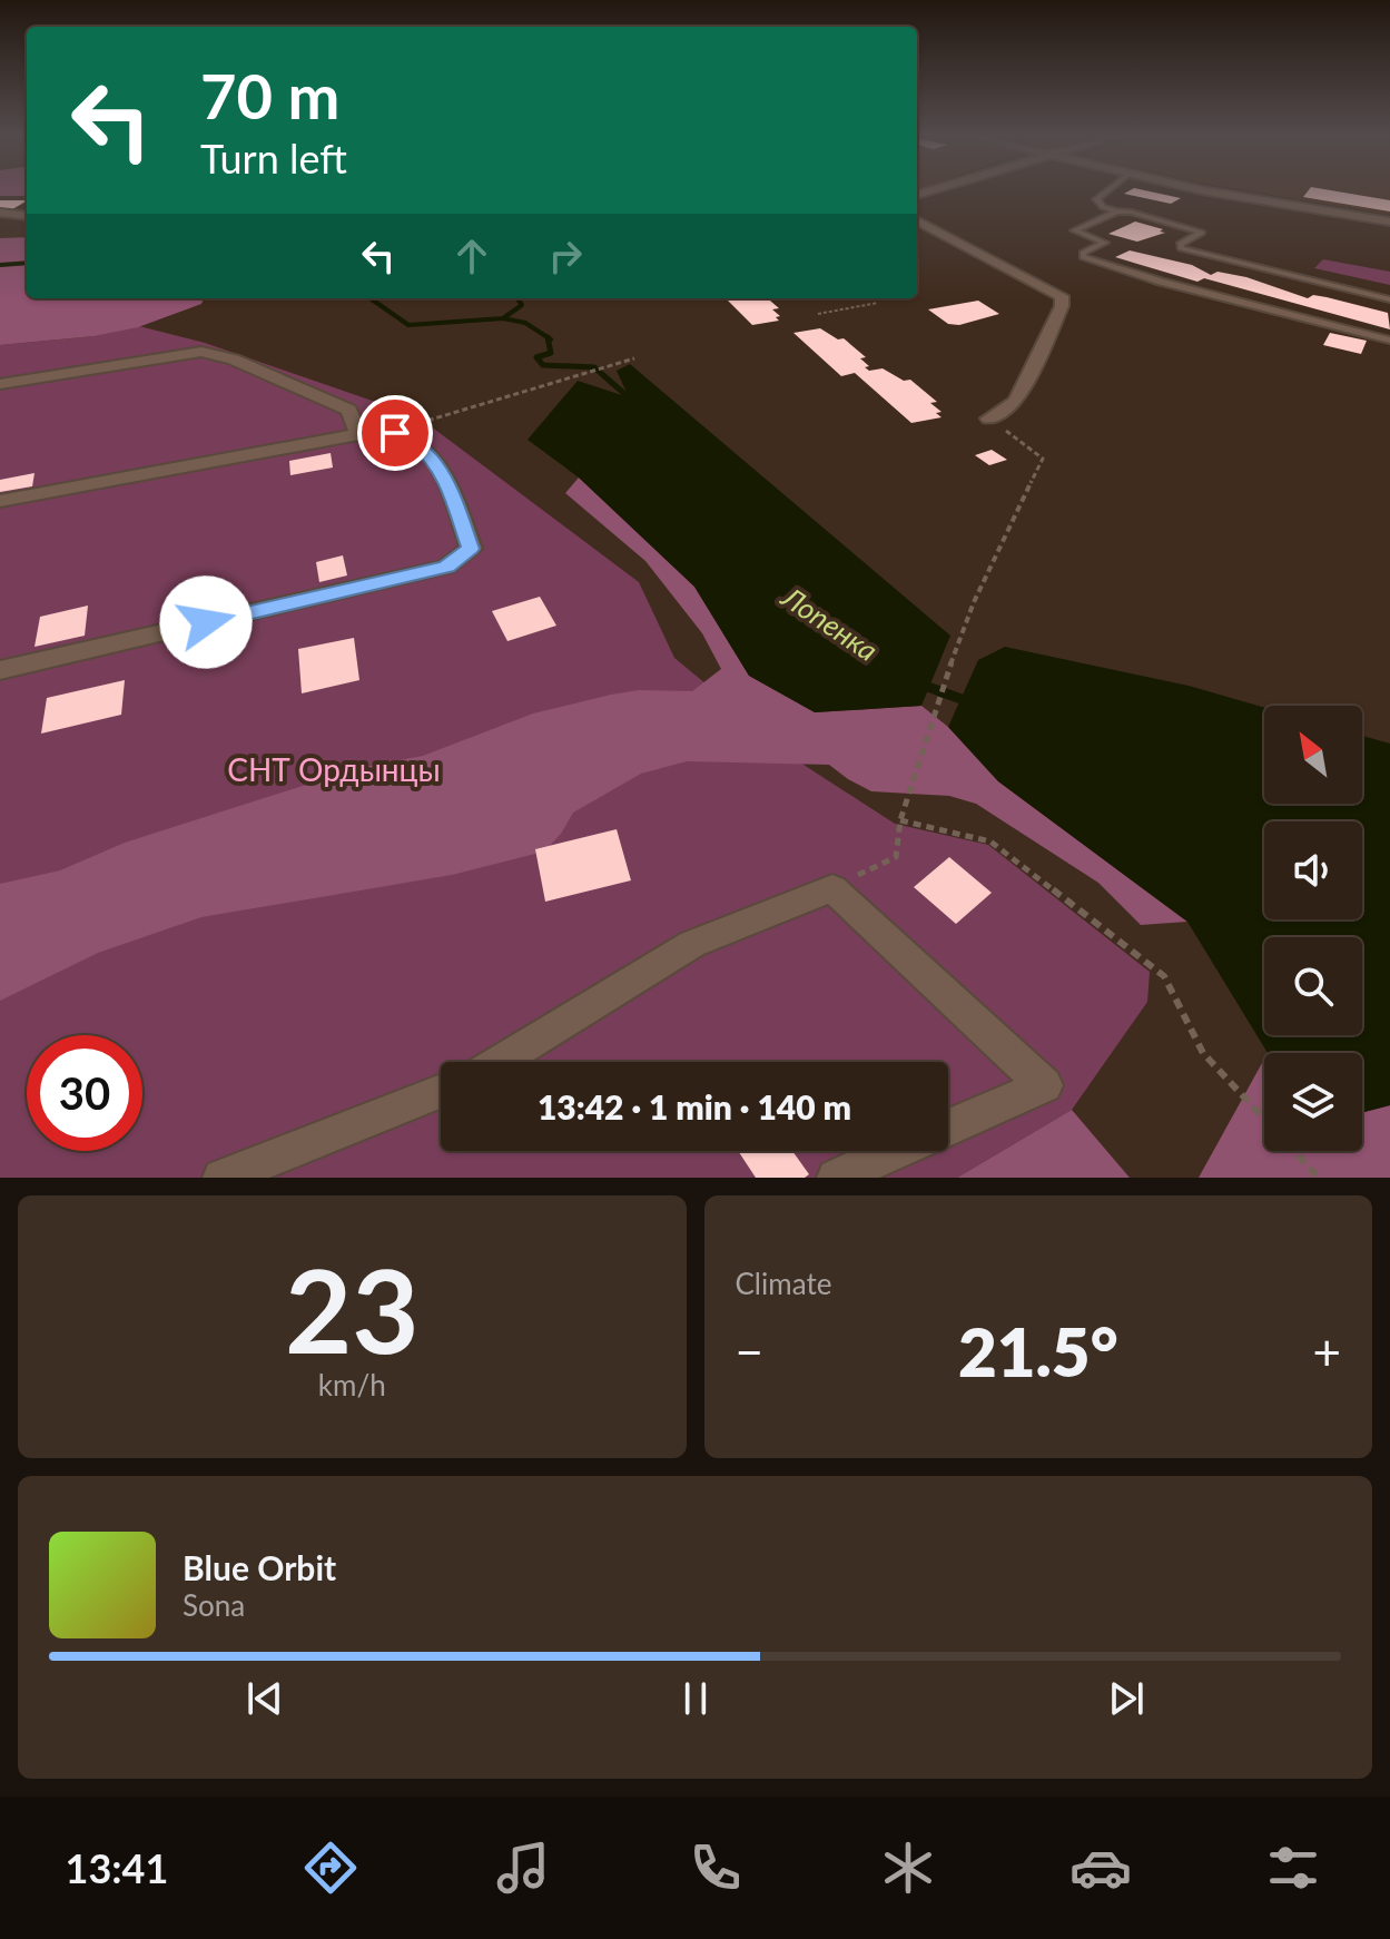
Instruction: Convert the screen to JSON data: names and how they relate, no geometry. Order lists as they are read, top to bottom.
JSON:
{
  "water": ["Лопенка"],
  "parks": ["СНТ Ордынцы"],
  "north": "top left",
  "page": {
    "turn": ["70 m", "Turn left"],
    "limit": "30",
    "trip": "13:42 · 1 min · 140 m",
    "tile": [
      ["23", "km/h"],
      "Climate"
    ],
    "heat": ["−", "21.5°", "+"],
    "song": ["Blue Orbit", "Sona"],
    "tabs": "13:41"
  }
}
